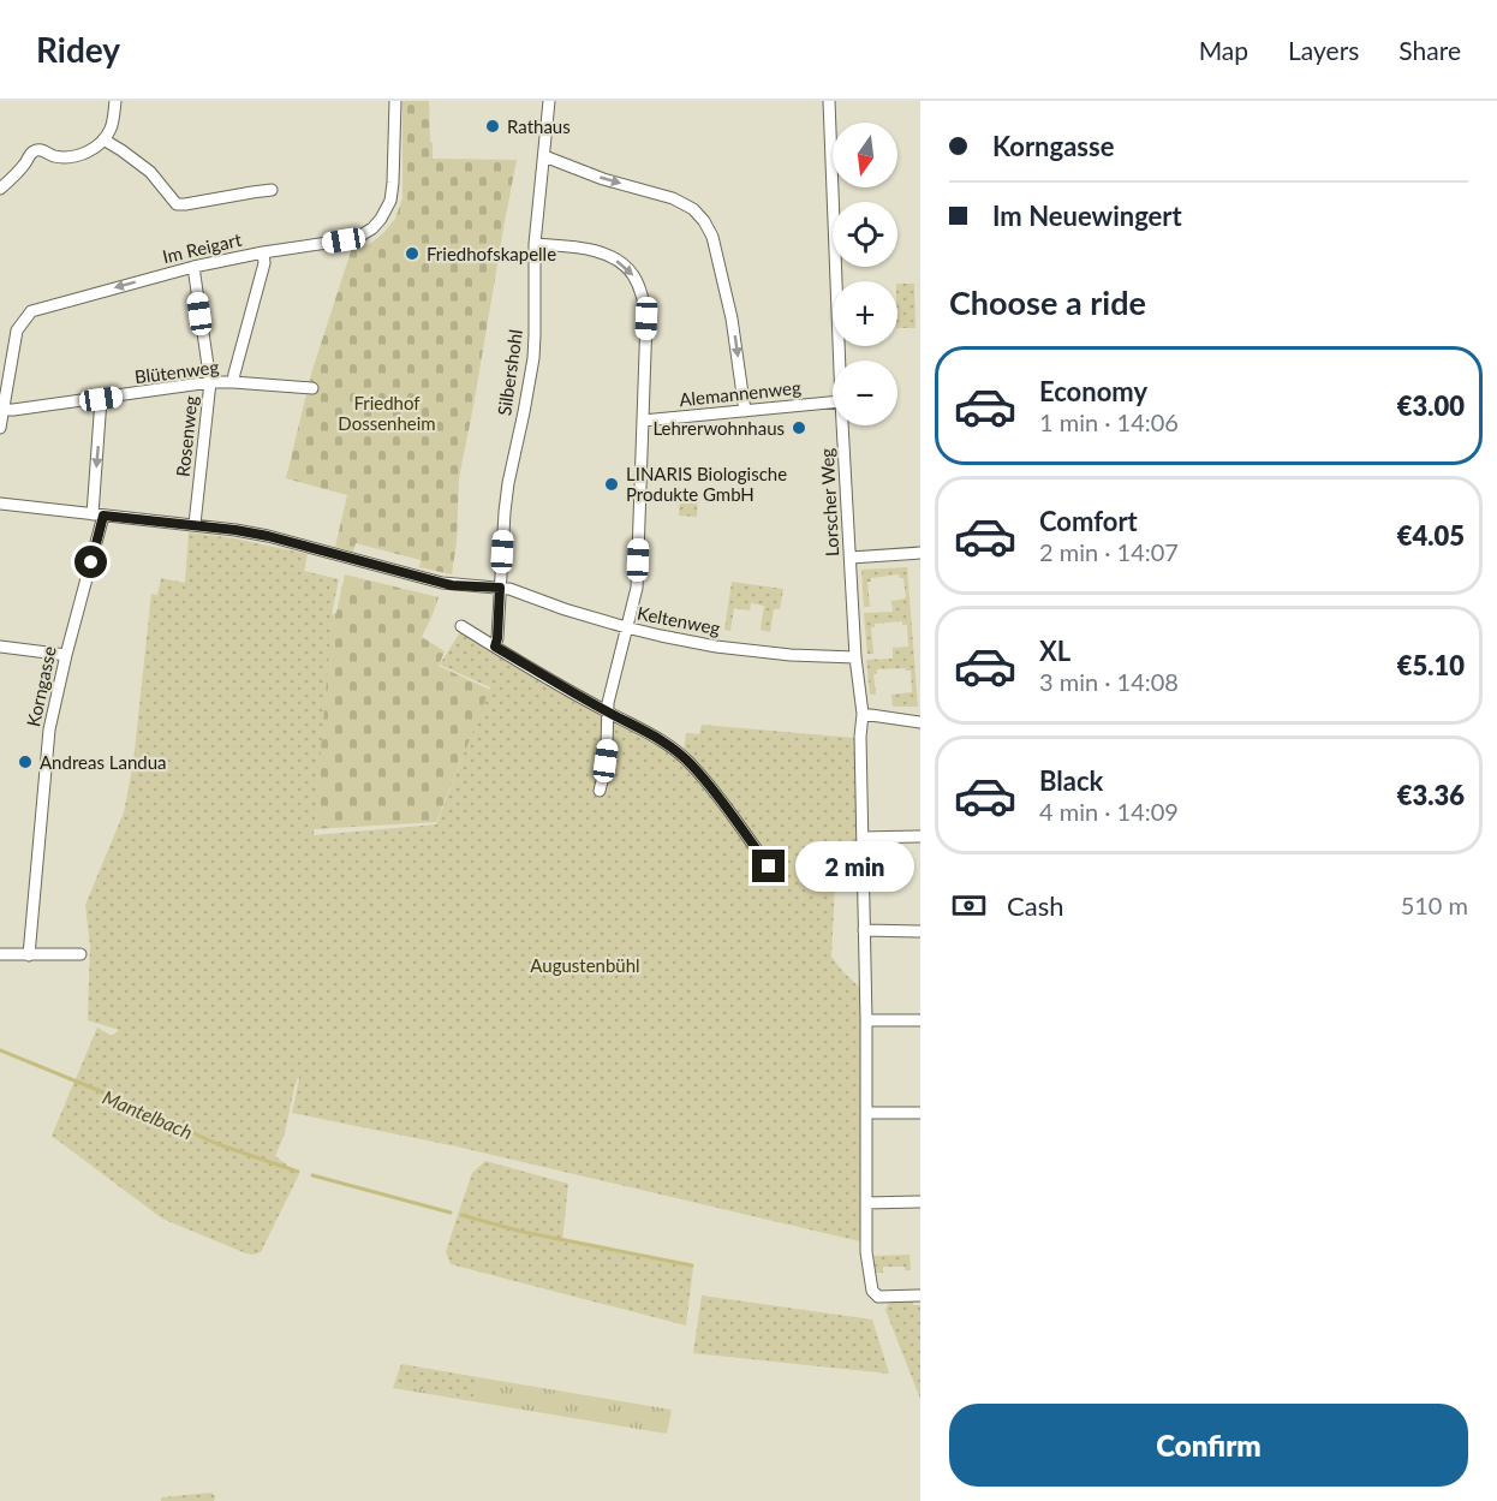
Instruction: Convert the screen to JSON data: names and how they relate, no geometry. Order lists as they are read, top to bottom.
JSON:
{
  "streets": {
    "street": [
      "Im Reigart",
      "Blütenweg",
      "Silbershohl",
      "Alemannenweg",
      "Rosenweg",
      "Lorscher Weg",
      "Keltenweg",
      "Korngasse"
    ]
  },
  "crossings": [
    ["Im Reigart", "Blütenweg"],
    ["Im Reigart", "Rosenweg"],
    ["Blütenweg", "Rosenweg"],
    ["Blütenweg", "Korngasse"],
    ["Silbershohl", "Keltenweg"],
    ["Rosenweg", "Keltenweg"],
    ["Lorscher Weg", "Keltenweg"],
    ["Keltenweg", "Korngasse"]
  ],
  "one_way": ["Im Reigart"],
  "water": ["Mantelbach"],
  "parks": ["Friedhof Dossenheim", "Augustenbühl"],
  "places": [
    "Rathaus",
    "Friedhofskapelle",
    "Lehrerwohnhaus",
    "LINARIS Biologische Produkte GmbH",
    "Andreas Landua"
  ],
  "north": "bottom",
  "page": {
    "header": "Ridey",
    "nav": ["Map", "Layers", "Share"],
    "banner": ["Korngasse", "Im Neuewingert"],
    "map_buttons": ["+", "−"],
    "heading": "Choose a ride",
    "list": [
      {
        "name": "Economy",
        "note": "1 min · 14:06",
        "value": "€3.00"
      },
      {
        "name": "Comfort",
        "note": "2 min · 14:07",
        "value": "€4.05"
      },
      {
        "name": "XL",
        "note": "3 min · 14:08",
        "value": "€5.10"
      },
      {
        "name": "Black",
        "note": "4 min · 14:09",
        "value": "€3.36"
      }
    ],
    "bubble": "2 min",
    "pay": ["Cash", "510 m"],
    "buttons": "Confirm"
  }
}
